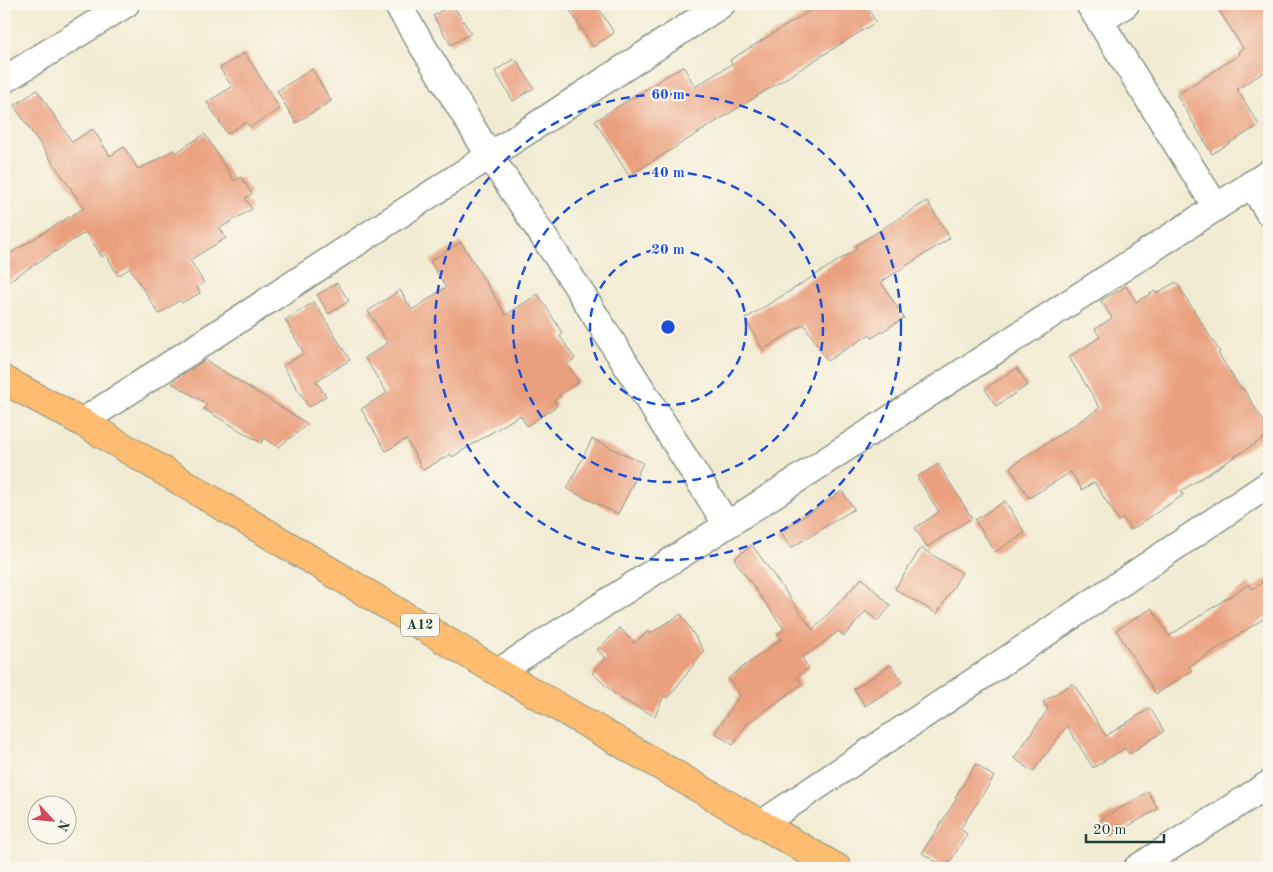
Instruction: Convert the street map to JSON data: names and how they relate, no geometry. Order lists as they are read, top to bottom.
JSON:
{
  "streets": {
    "main road": ["A12"]
  },
  "scale_bar": "20 m",
  "north": "bottom right",
  "rings": ["60 m", "40 m", "20 m"]
}
